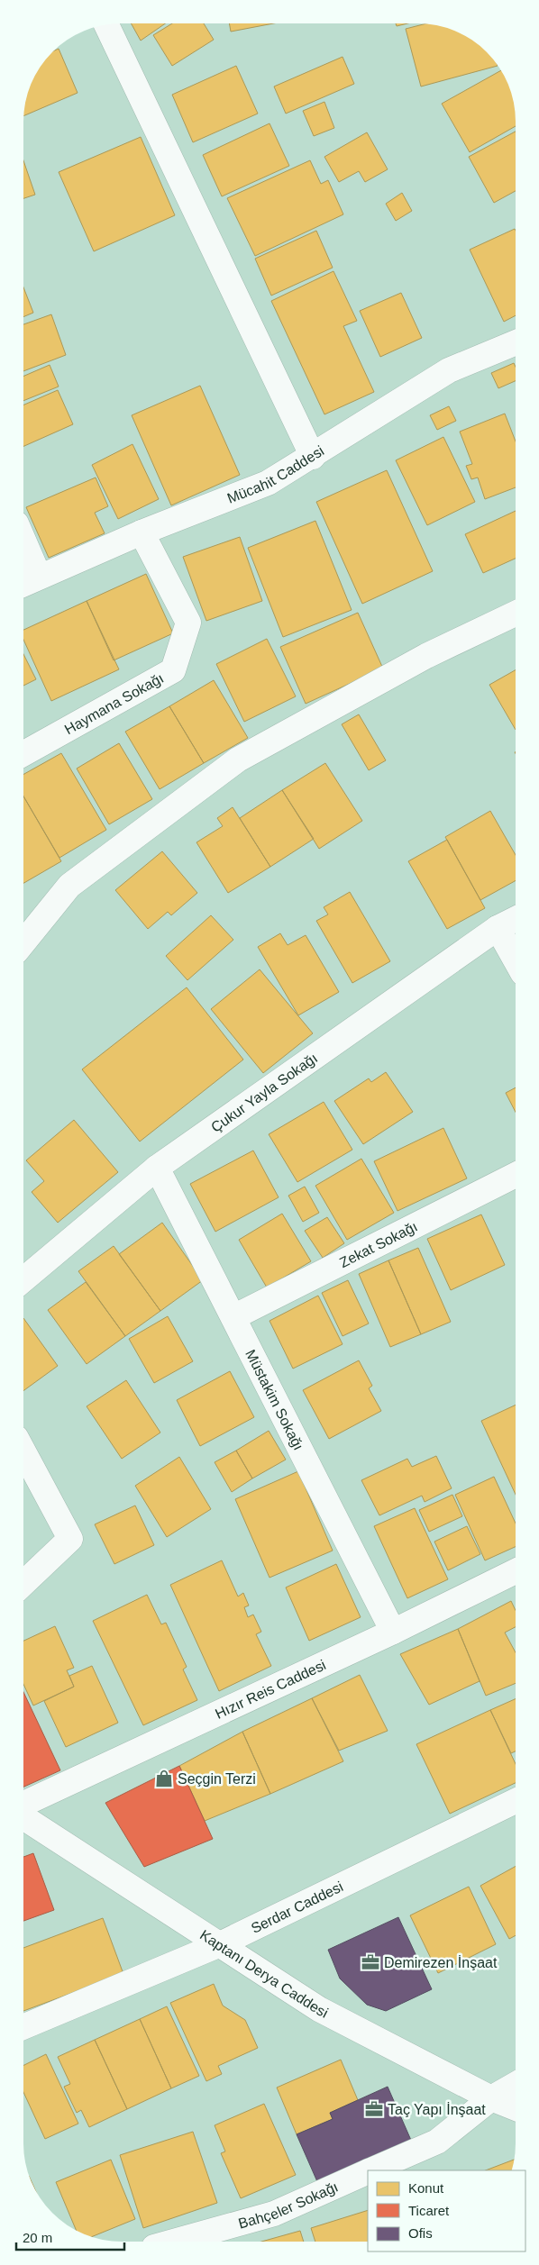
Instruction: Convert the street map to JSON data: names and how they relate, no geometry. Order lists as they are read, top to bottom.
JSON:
{
  "streets": {
    "street": [
      "Mücahit Caddesi",
      "Haymana Sokağı",
      "Çukur Yayla Sokağı",
      "Zekat Sokağı",
      "Müstakim Sokağı",
      "Hızır Reis Caddesi",
      "Serdar Caddesi",
      "Kaptanı Derya Caddesi",
      "Bahçeler Sokağı"
    ]
  },
  "crossings": [
    ["Mücahit Caddesi", "Haymana Sokağı"],
    ["Çukur Yayla Sokağı", "Müstakim Sokağı"],
    ["Zekat Sokağı", "Müstakim Sokağı"],
    ["Müstakim Sokağı", "Hızır Reis Caddesi"],
    ["Serdar Caddesi", "Kaptanı Derya Caddesi"],
    ["Kaptanı Derya Caddesi", "Bahçeler Sokağı"]
  ],
  "places": {
    "shop": ["Seçgin Terzi"],
    "office": ["Demirezen İnşaat", "Taç Yapı İnşaat"]
  },
  "legend": ["Konut", "Ticaret", "Ofis"],
  "scale_bar": "20 m"
}
